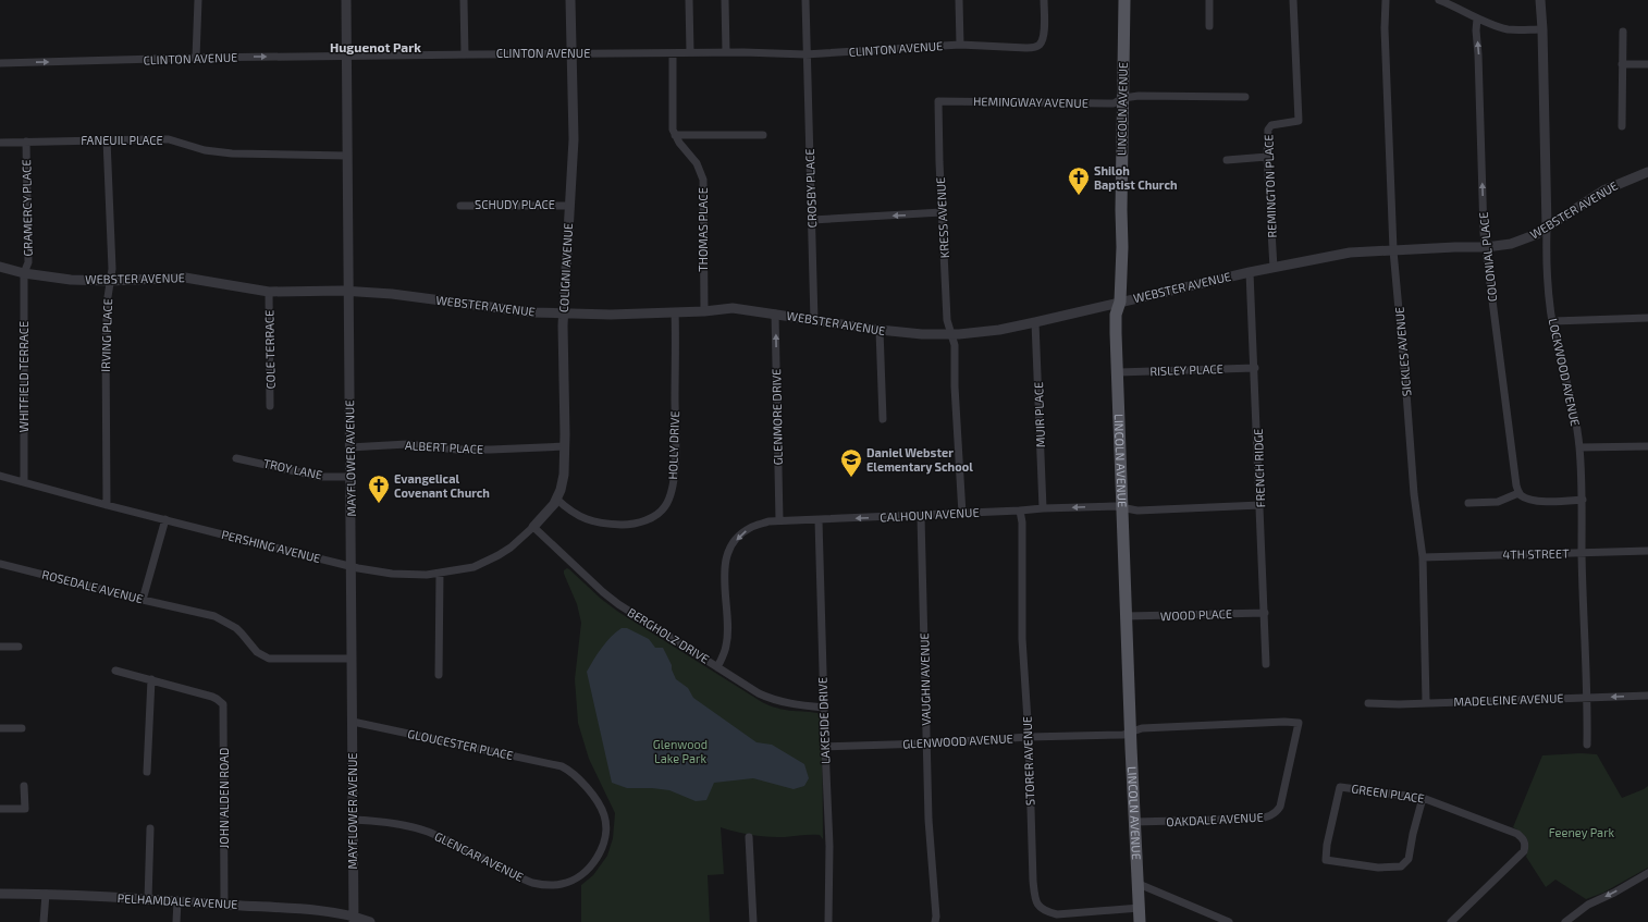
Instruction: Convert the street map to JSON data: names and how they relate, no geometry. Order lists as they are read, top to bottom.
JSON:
{
  "streets": {
    "main road": ["LINCOLN AVENUE"],
    "street": [
      "CLINTON AVENUE",
      "HEMINGWAY AVENUE",
      "FANEUIL PLACE",
      "REMINGTON PLACE",
      "CROSBY PLACE",
      "SCHUDY PLACE",
      "GRAMERCY PLACE",
      "WEBSTER AVENUE",
      "KRESS AVENUE",
      "THOMAS PLACE",
      "COLONIAL PLACE",
      "COLIGNI AVENUE",
      "IRVING PLACE",
      "COLE TERRACE",
      "SICKLES AVENUE",
      "RISLEY PLACE",
      "LOCKWOOD AVENUE",
      "WHITFIELD TERRACE",
      "MUIR PLACE",
      "GLENMORE DRIVE",
      "HOLLY DRIVE",
      "ALBERT PLACE",
      "MAYFLOWER AVENUE",
      "FRENCH RIDGE",
      "TROY LANE",
      "CALHOUN AVENUE",
      "PERSHING AVENUE",
      "4TH STREET",
      "ROSEDALE AVENUE",
      "WOOD PLACE",
      "BERGHOLZ DRIVE",
      "VAUGHN AVENUE",
      "MADELEINE AVENUE",
      "LAKESIDE DRIVE",
      "GLENWOOD AVENUE",
      "GLOUCESTER PLACE",
      "STORER AVENUE",
      "GREEN PLACE",
      "JOHN ALDEN ROAD",
      "OAKDALE AVENUE",
      "GLENCAR AVENUE",
      "PELHAMDALE AVENUE"
    ]
  },
  "crossings": [
    ["CLINTON AVENUE", "CROSBY PLACE"],
    ["CLINTON AVENUE", "COLIGNI AVENUE"],
    ["CLINTON AVENUE", "MAYFLOWER AVENUE"],
    ["HEMINGWAY AVENUE", "LINCOLN AVENUE"],
    ["HEMINGWAY AVENUE", "KRESS AVENUE"],
    ["LINCOLN AVENUE", "WEBSTER AVENUE"],
    ["LINCOLN AVENUE", "RISLEY PLACE"],
    ["LINCOLN AVENUE", "CALHOUN AVENUE"],
    ["LINCOLN AVENUE", "WOOD PLACE"],
    ["LINCOLN AVENUE", "GLENWOOD AVENUE"],
    ["LINCOLN AVENUE", "STORER AVENUE"],
    ["LINCOLN AVENUE", "OAKDALE AVENUE"],
    ["FANEUIL PLACE", "GRAMERCY PLACE"],
    ["FANEUIL PLACE", "IRVING PLACE"],
    ["FANEUIL PLACE", "MAYFLOWER AVENUE"],
    ["REMINGTON PLACE", "WEBSTER AVENUE"],
    ["CROSBY PLACE", "WEBSTER AVENUE"],
    ["SCHUDY PLACE", "COLIGNI AVENUE"],
    ["GRAMERCY PLACE", "WEBSTER AVENUE"],
    ["GRAMERCY PLACE", "WHITFIELD TERRACE"],
    ["WEBSTER AVENUE", "KRESS AVENUE"],
    ["WEBSTER AVENUE", "THOMAS PLACE"],
    ["WEBSTER AVENUE", "COLONIAL PLACE"],
    ["WEBSTER AVENUE", "COLIGNI AVENUE"],
    ["WEBSTER AVENUE", "IRVING PLACE"],
    ["WEBSTER AVENUE", "COLE TERRACE"],
    ["WEBSTER AVENUE", "SICKLES AVENUE"],
    ["WEBSTER AVENUE", "LOCKWOOD AVENUE"],
    ["WEBSTER AVENUE", "WHITFIELD TERRACE"],
    ["WEBSTER AVENUE", "MUIR PLACE"],
    ["WEBSTER AVENUE", "GLENMORE DRIVE"],
    ["WEBSTER AVENUE", "HOLLY DRIVE"],
    ["WEBSTER AVENUE", "MAYFLOWER AVENUE"],
    ["WEBSTER AVENUE", "FRENCH RIDGE"],
    ["KRESS AVENUE", "CALHOUN AVENUE"],
    ["COLIGNI AVENUE", "HOLLY DRIVE"],
    ["COLIGNI AVENUE", "ALBERT PLACE"],
    ["COLIGNI AVENUE", "PERSHING AVENUE"],
    ["COLIGNI AVENUE", "BERGHOLZ DRIVE"],
    ["IRVING PLACE", "PERSHING AVENUE"],
    ["SICKLES AVENUE", "4TH STREET"],
    ["SICKLES AVENUE", "MADELEINE AVENUE"],
    ["RISLEY PLACE", "FRENCH RIDGE"],
    ["LOCKWOOD AVENUE", "4TH STREET"],
    ["LOCKWOOD AVENUE", "MADELEINE AVENUE"],
    ["WHITFIELD TERRACE", "PERSHING AVENUE"],
    ["MUIR PLACE", "CALHOUN AVENUE"],
    ["GLENMORE DRIVE", "CALHOUN AVENUE"],
    ["ALBERT PLACE", "MAYFLOWER AVENUE"],
    ["MAYFLOWER AVENUE", "TROY LANE"],
    ["MAYFLOWER AVENUE", "PERSHING AVENUE"],
    ["MAYFLOWER AVENUE", "ROSEDALE AVENUE"],
    ["MAYFLOWER AVENUE", "GLOUCESTER PLACE"],
    ["MAYFLOWER AVENUE", "GLENCAR AVENUE"],
    ["MAYFLOWER AVENUE", "PELHAMDALE AVENUE"],
    ["FRENCH RIDGE", "CALHOUN AVENUE"],
    ["FRENCH RIDGE", "WOOD PLACE"],
    ["CALHOUN AVENUE", "BERGHOLZ DRIVE"],
    ["CALHOUN AVENUE", "VAUGHN AVENUE"],
    ["CALHOUN AVENUE", "LAKESIDE DRIVE"],
    ["CALHOUN AVENUE", "STORER AVENUE"],
    ["PERSHING AVENUE", "BERGHOLZ DRIVE"],
    ["BERGHOLZ DRIVE", "LAKESIDE DRIVE"],
    ["VAUGHN AVENUE", "GLENWOOD AVENUE"],
    ["LAKESIDE DRIVE", "GLENWOOD AVENUE"],
    ["GLENWOOD AVENUE", "STORER AVENUE"],
    ["GLENWOOD AVENUE", "OAKDALE AVENUE"],
    ["GLOUCESTER PLACE", "GLENCAR AVENUE"],
    ["JOHN ALDEN ROAD", "PELHAMDALE AVENUE"]
  ],
  "one_way": ["COLONIAL PLACE", "GLENMORE DRIVE"],
  "districts": ["Huguenot Park"],
  "parks": ["Glenwood Lake Park", "Feeney Park"],
  "places": {
    "church": ["Shiloh Baptist Church", "Evangelical Covenant Church"],
    "school or university": ["Daniel Webster Elementary School"]
  }
}
